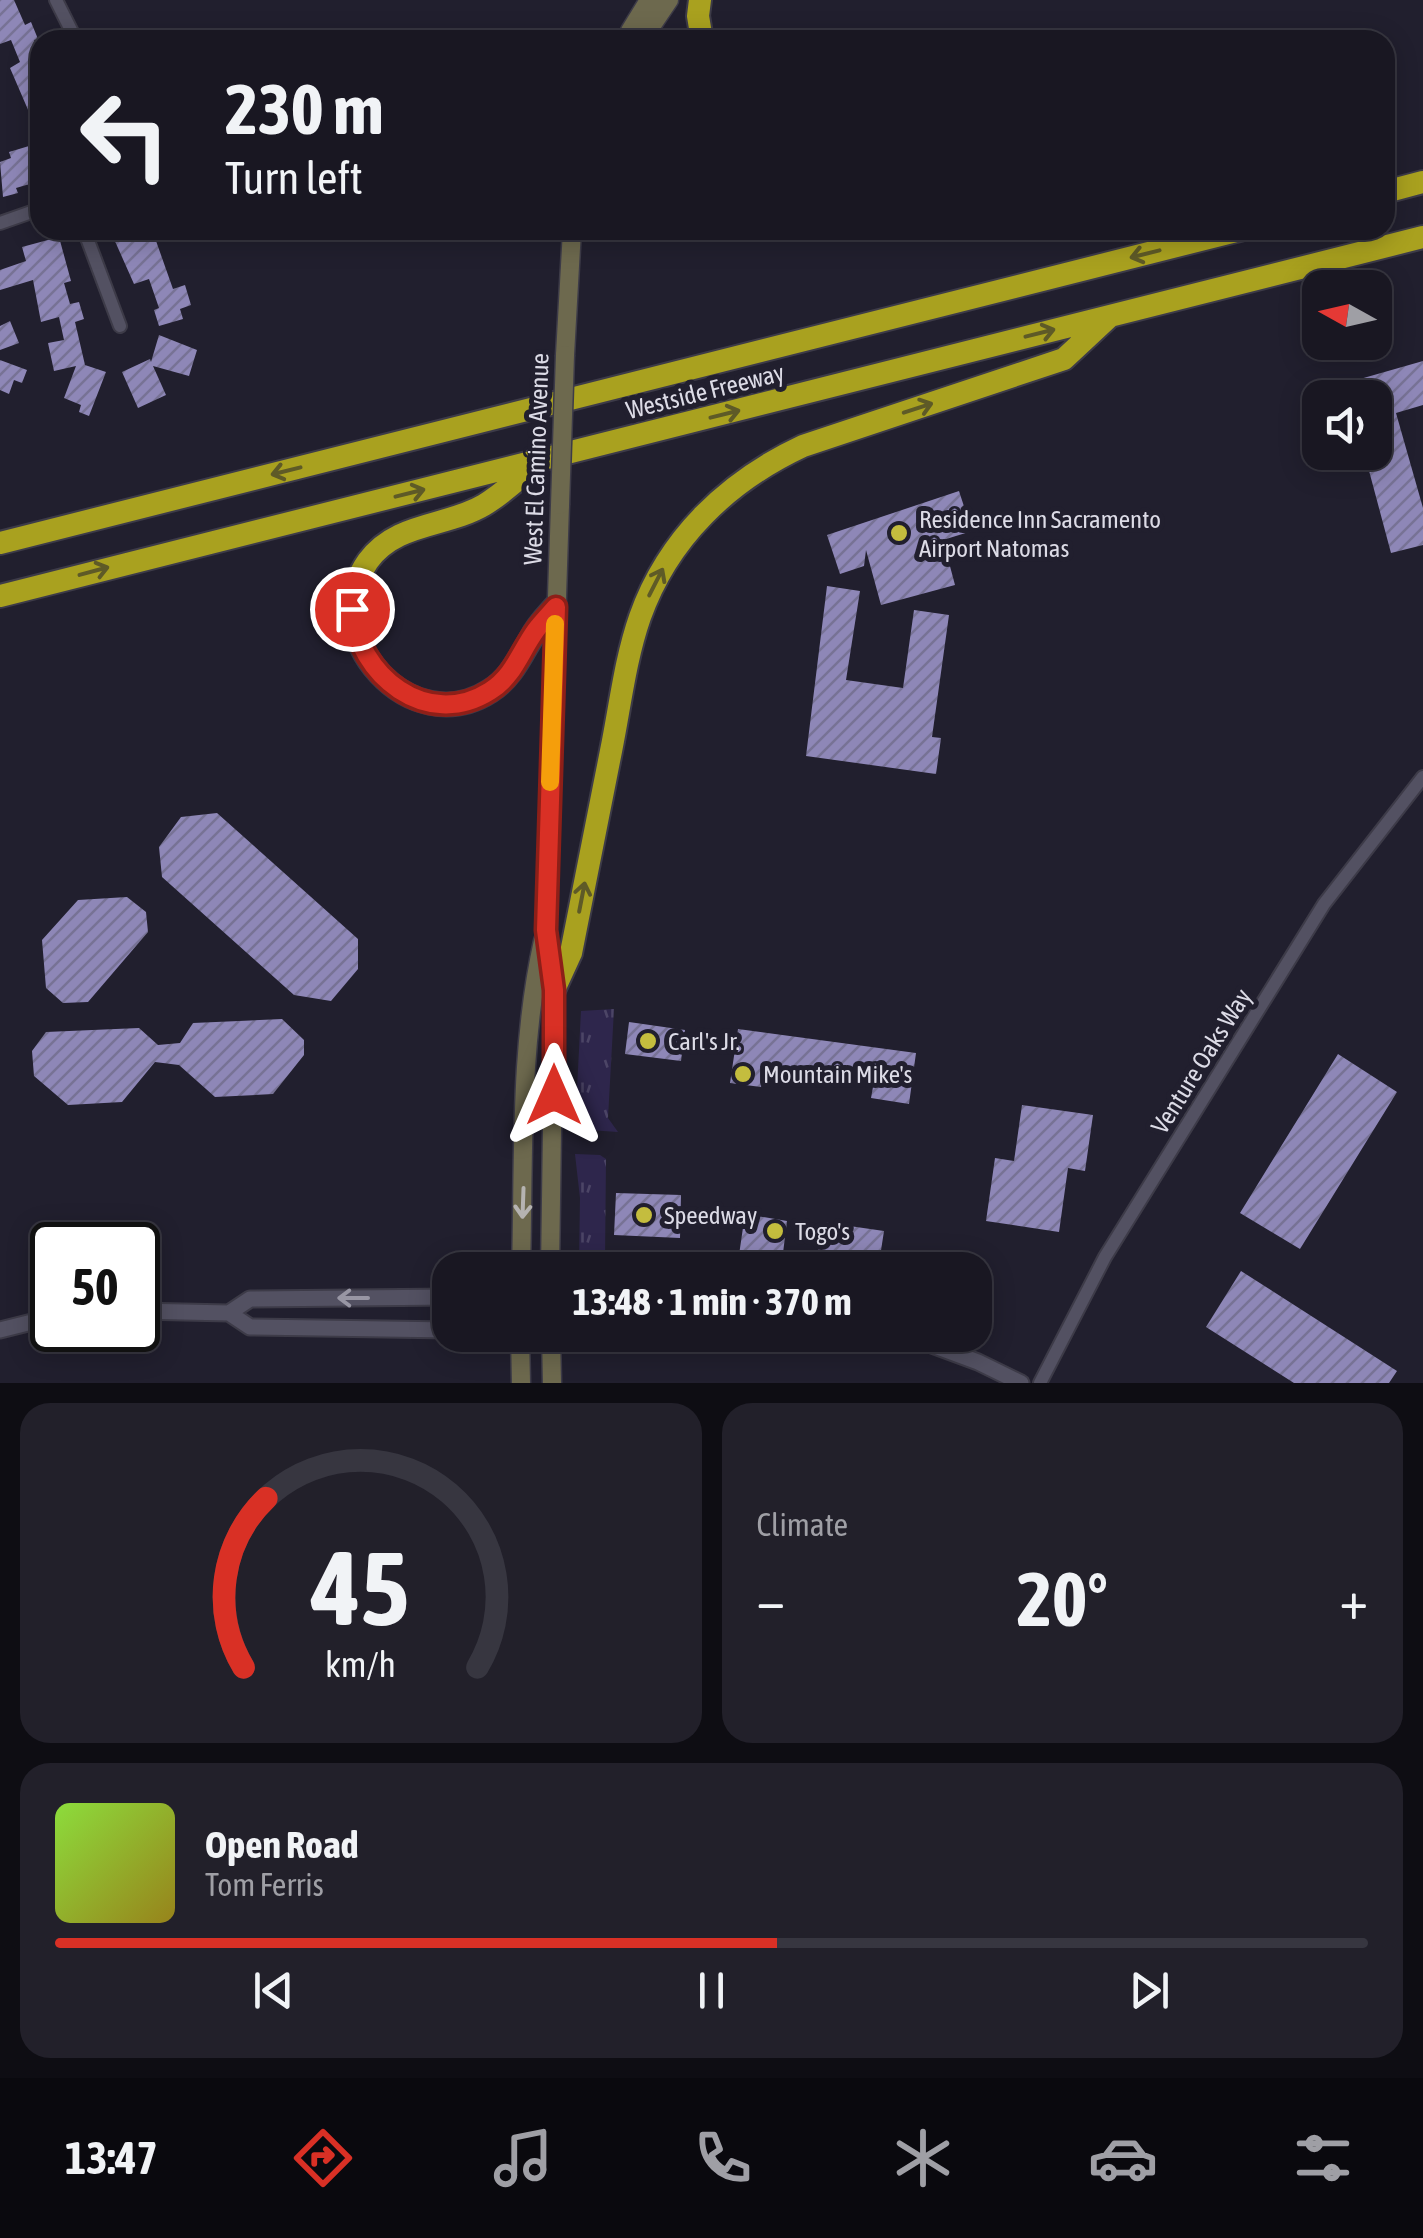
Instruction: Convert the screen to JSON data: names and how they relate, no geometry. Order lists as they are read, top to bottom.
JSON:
{
  "streets": {
    "highway": ["Westside Freeway"],
    "main road": ["West El Camino Avenue"],
    "street": ["Venture Oaks Way"]
  },
  "places": [
    "Residence Inn Sacramento Airport Natomas",
    "Carl's Jr.",
    "Mountain Mike's",
    "Speedway",
    "Togo's"
  ],
  "north": "left",
  "page": {
    "turn": ["230 m", "Turn left"],
    "limit": "50",
    "trip": "13:48 · 1 min · 370 m",
    "tile": "Climate",
    "heat": ["−", "20°", "+"],
    "song": ["Open Road", "Tom Ferris"],
    "tabs": "13:47",
    "gauge": ["45", "km/h"]
  }
}
